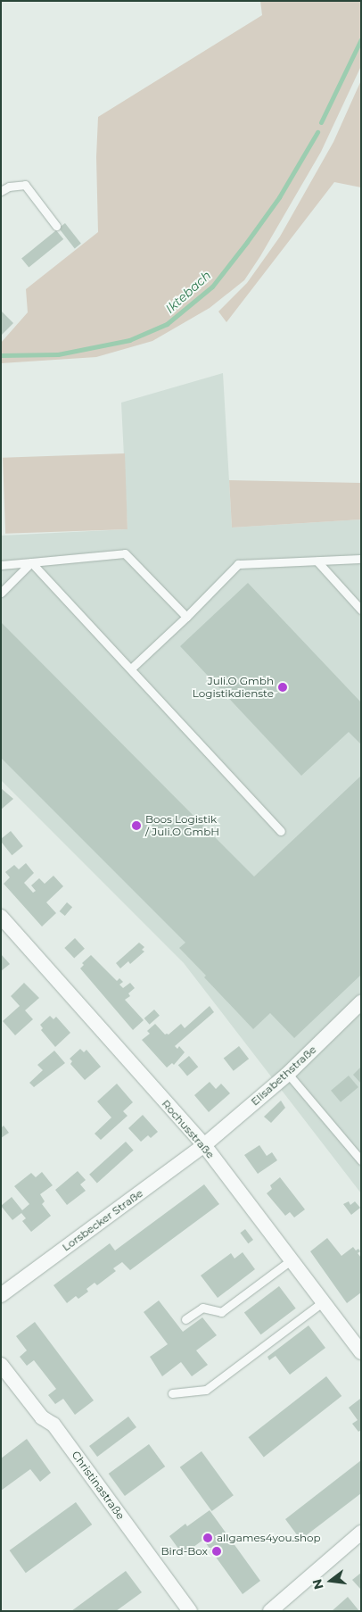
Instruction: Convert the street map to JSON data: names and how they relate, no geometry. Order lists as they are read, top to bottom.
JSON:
{
  "streets": {
    "street": [
      "Elisabethstraße",
      "Rochusstraße",
      "Lorsbecker Straße",
      "Christinastraße"
    ]
  },
  "crossings": [
    ["Elisabethstraße", "Rochusstraße"],
    ["Elisabethstraße", "Lorsbecker Straße"],
    ["Rochusstraße", "Lorsbecker Straße"]
  ],
  "water": ["Iktebach"],
  "places": [
    "Juli.O Gmbh Logistikdienste",
    "Boos Logistik / Juli.O GmbH",
    "allgames4you.shop",
    "Bird-Box"
  ],
  "north": "left"
}
